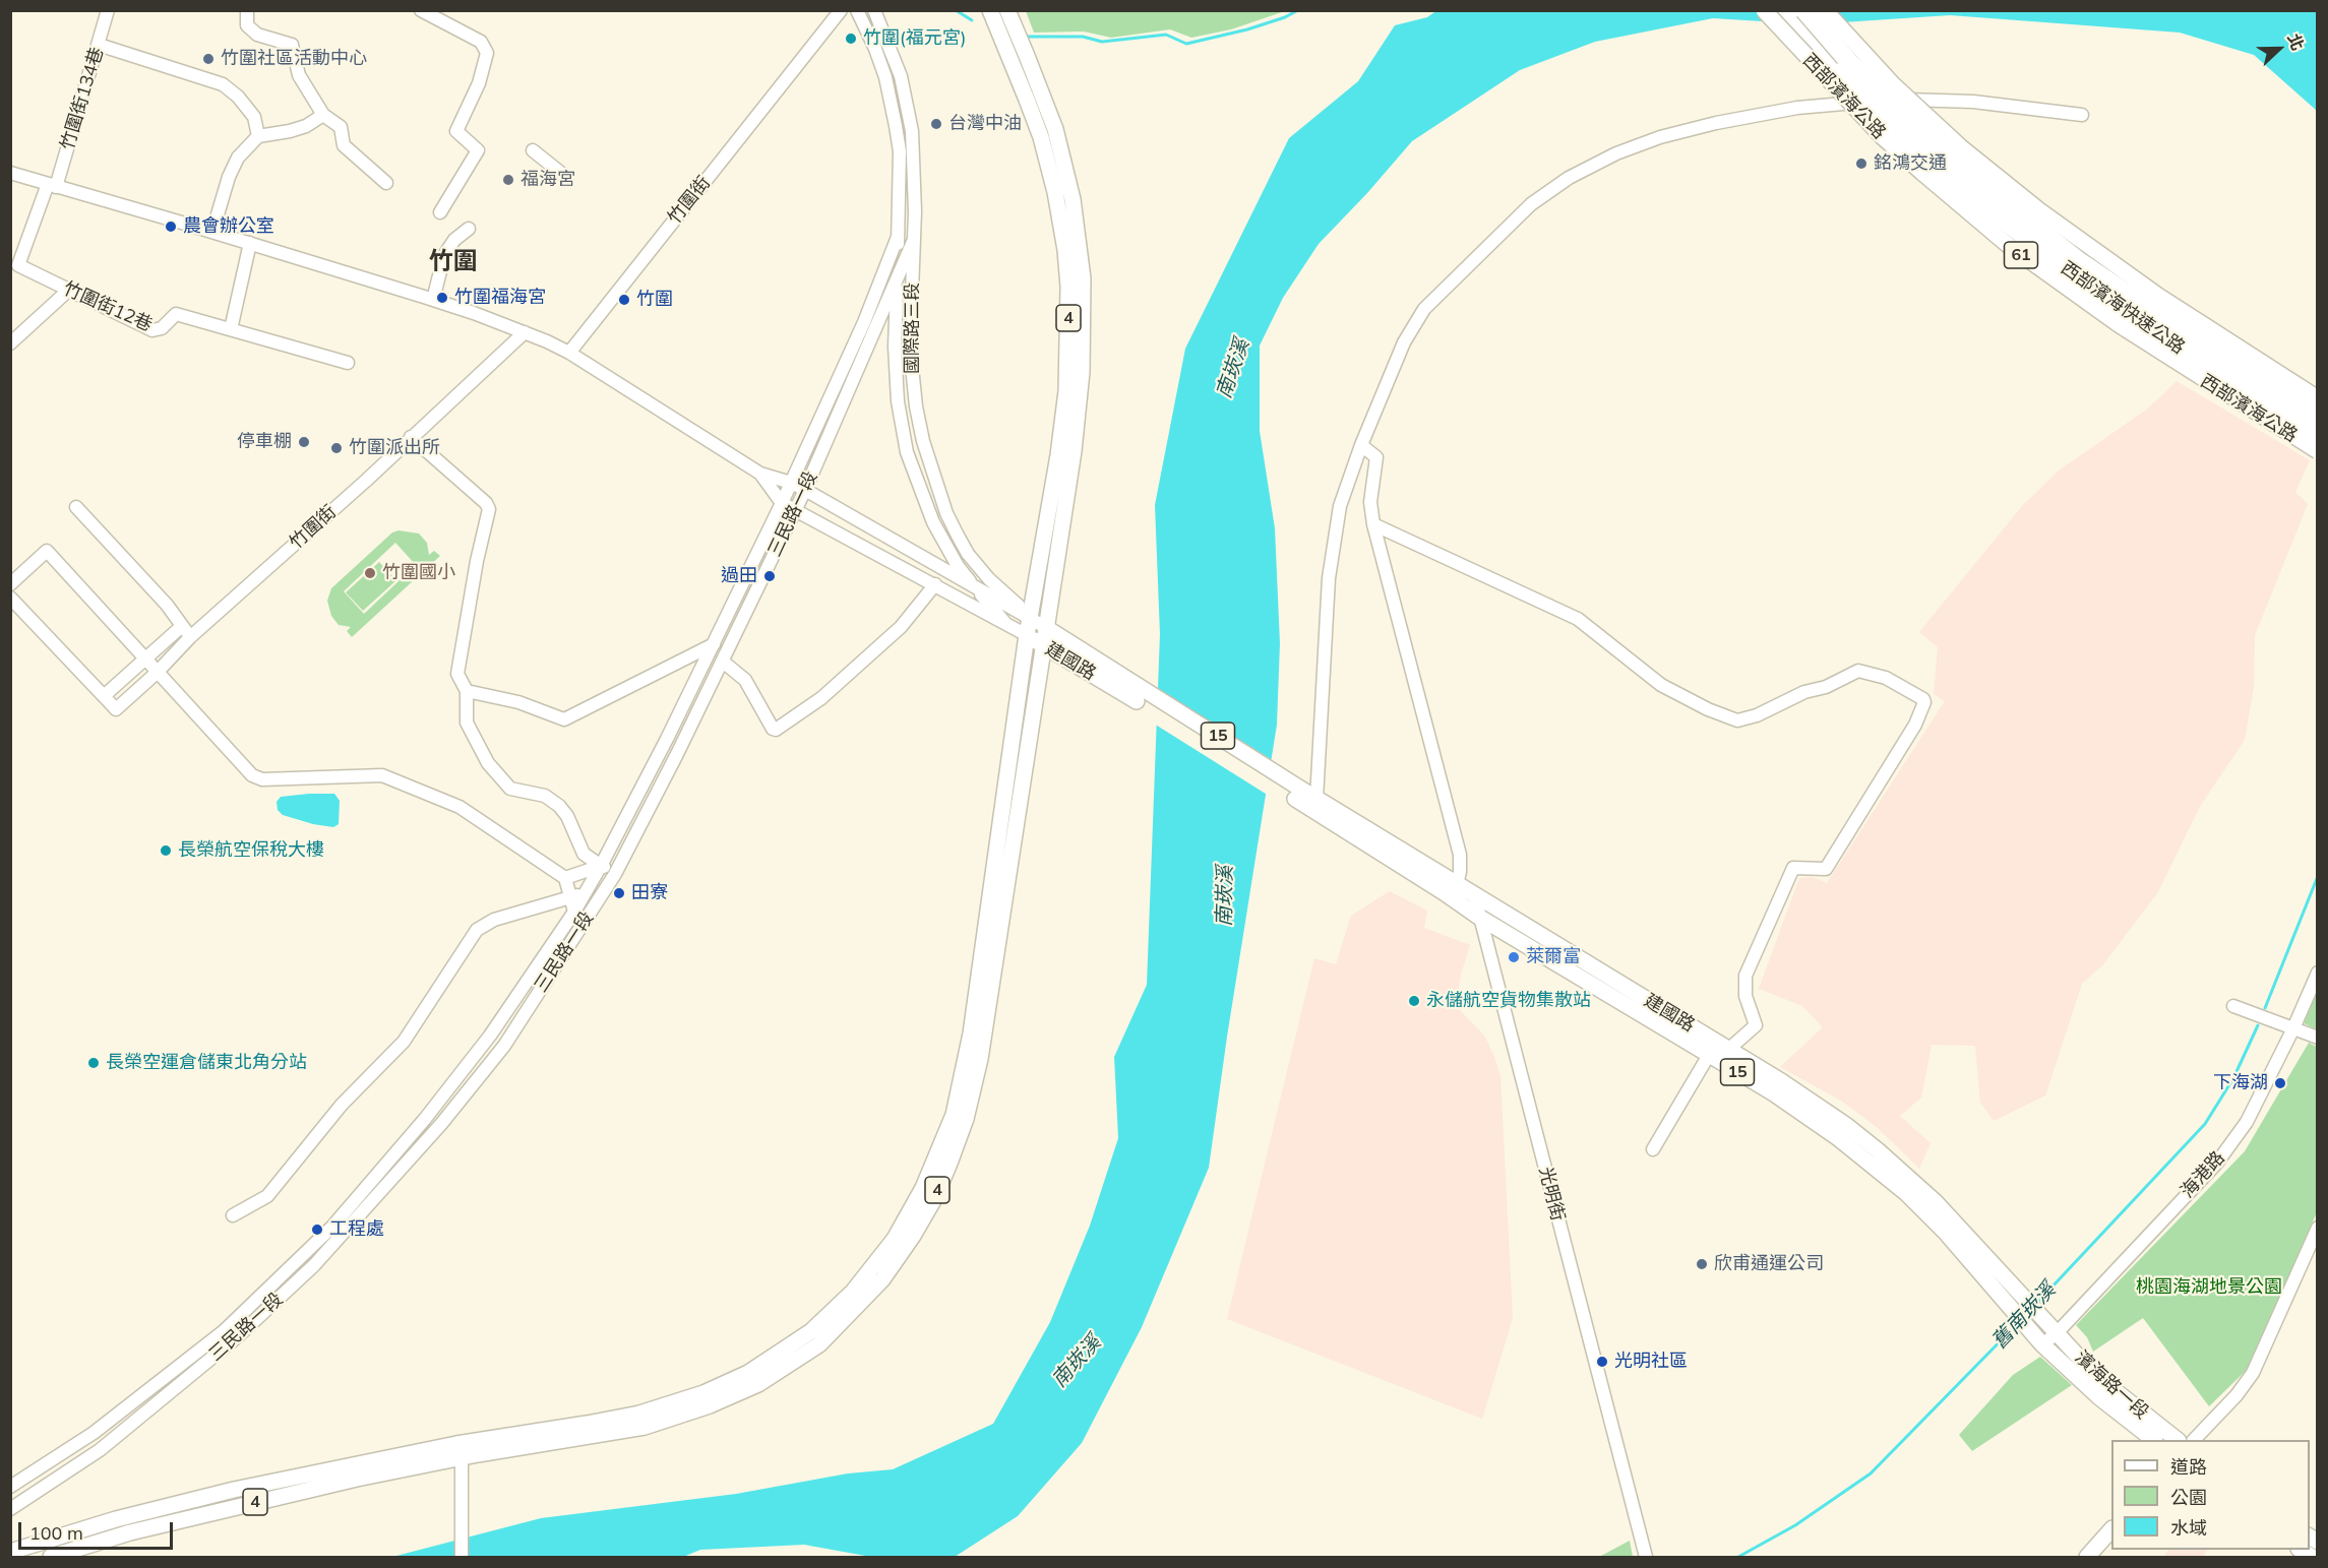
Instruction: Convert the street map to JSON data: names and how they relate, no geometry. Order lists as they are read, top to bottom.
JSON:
{
  "streets": {
    "highway": ["61", "西部濱海快速公路"],
    "main road": [
      "西部濱海公路",
      "4",
      "建國路",
      "15",
      "濱海路一段"
    ],
    "street": [
      "竹圍街134巷",
      "竹圍街",
      "竹圍街12巷",
      "國際路三段",
      "三民路一段",
      "海港路",
      "光明街"
    ]
  },
  "crossings": [
    ["竹圍街134巷", "竹圍街12巷"],
    ["4", "國際路三段"],
    ["4", "建國路"],
    ["國際路三段", "三民路一段"],
    ["國際路三段", "建國路"],
    ["三民路一段", "建國路"],
    ["建國路", "15"],
    ["建國路", "海港路"],
    ["建國路", "光明街"],
    ["建國路", "濱海路一段"],
    ["海港路", "濱海路一段"]
  ],
  "districts": ["竹圍"],
  "water": ["南崁溪", "舊南崁溪"],
  "parks": ["桃園海湖地景公園"],
  "places": [
    "竹圍(福元宮)",
    "竹圍社區活動中心",
    "台灣中油",
    "銘鴻交通",
    "福海宮",
    "農會辦公室",
    "竹圍福海宮",
    "竹圍",
    "停車棚",
    "竹圍派出所",
    "竹圍國小",
    "過田",
    "長榮航空保稅大樓",
    "田寮",
    "萊爾富",
    "永儲航空貨物集散站",
    "長榮空運倉儲東北角分站",
    "下海湖",
    "工程處",
    "欣甫通運公司",
    "光明社區"
  ],
  "legend": ["道路", "公園", "水域"],
  "scale_bar": "100 m",
  "north": "right"
}
